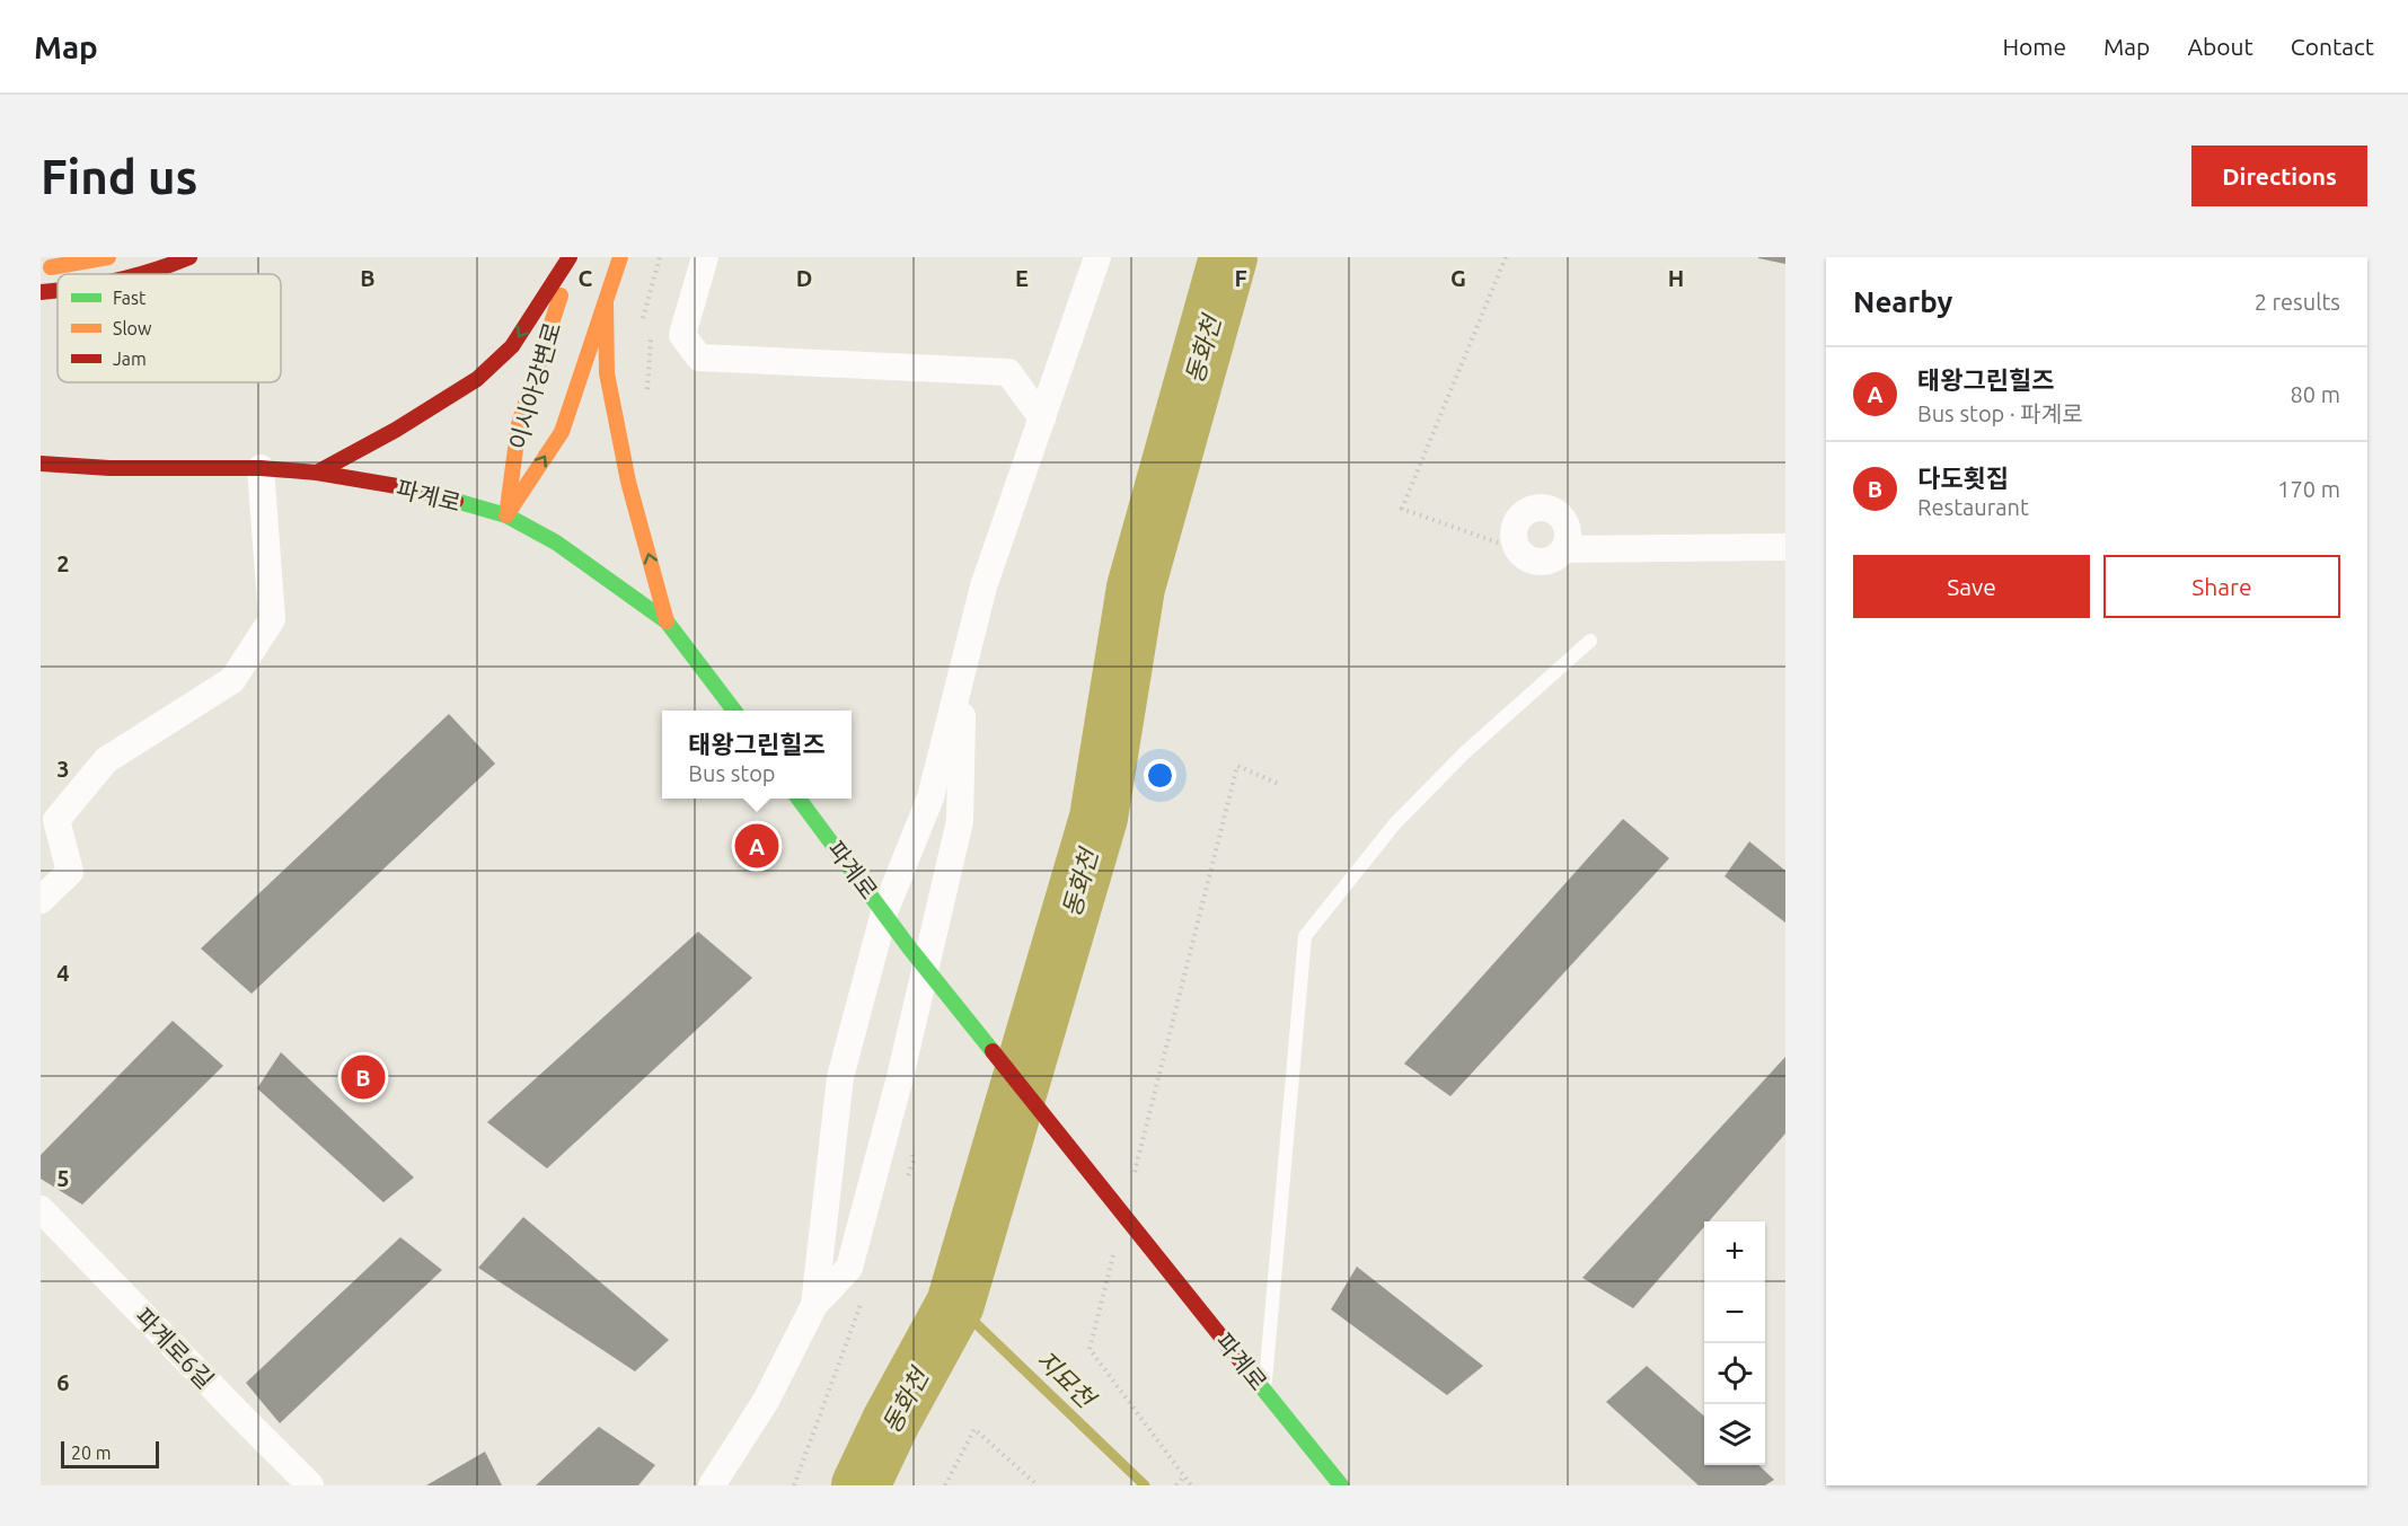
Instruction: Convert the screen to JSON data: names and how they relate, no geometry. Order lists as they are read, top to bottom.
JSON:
{
  "streets": {
    "main road": ["이시아강변로", "파계로"],
    "street": ["파계로6길"]
  },
  "crossings": [
    ["이시아강변로", "파계로"]
  ],
  "water": ["동화천", "지묘천"],
  "legend": ["Fast", "Slow", "Jam"],
  "scale_bar": "20 m",
  "page": {
    "header": "Map",
    "nav": [
      "Home",
      "Map",
      "About",
      "Contact"
    ],
    "buttons": [
      "Directions",
      ["Save", "Share"]
    ],
    "title": "Find us",
    "heading": ["Nearby", "2 results"],
    "list": [
      {
        "mark": "A",
        "name": "태왕그린힐즈",
        "note": "Bus stop · 파계로",
        "value": "80 m"
      },
      {
        "mark": "B",
        "name": "다도횟집",
        "note": "Restaurant",
        "value": "170 m"
      }
    ],
    "popup": ["태왕그린힐즈", "Bus stop"],
    "pins": ["A", "B"],
    "map_buttons": ["+", "−"],
    "scale": "20 m"
  },
  "grid": {
    "columns": [
      "B",
      "C",
      "D",
      "E",
      "F",
      "G",
      "H"
    ],
    "rows": [
      "2",
      "3",
      "4",
      "5",
      "6"
    ]
  }
}
